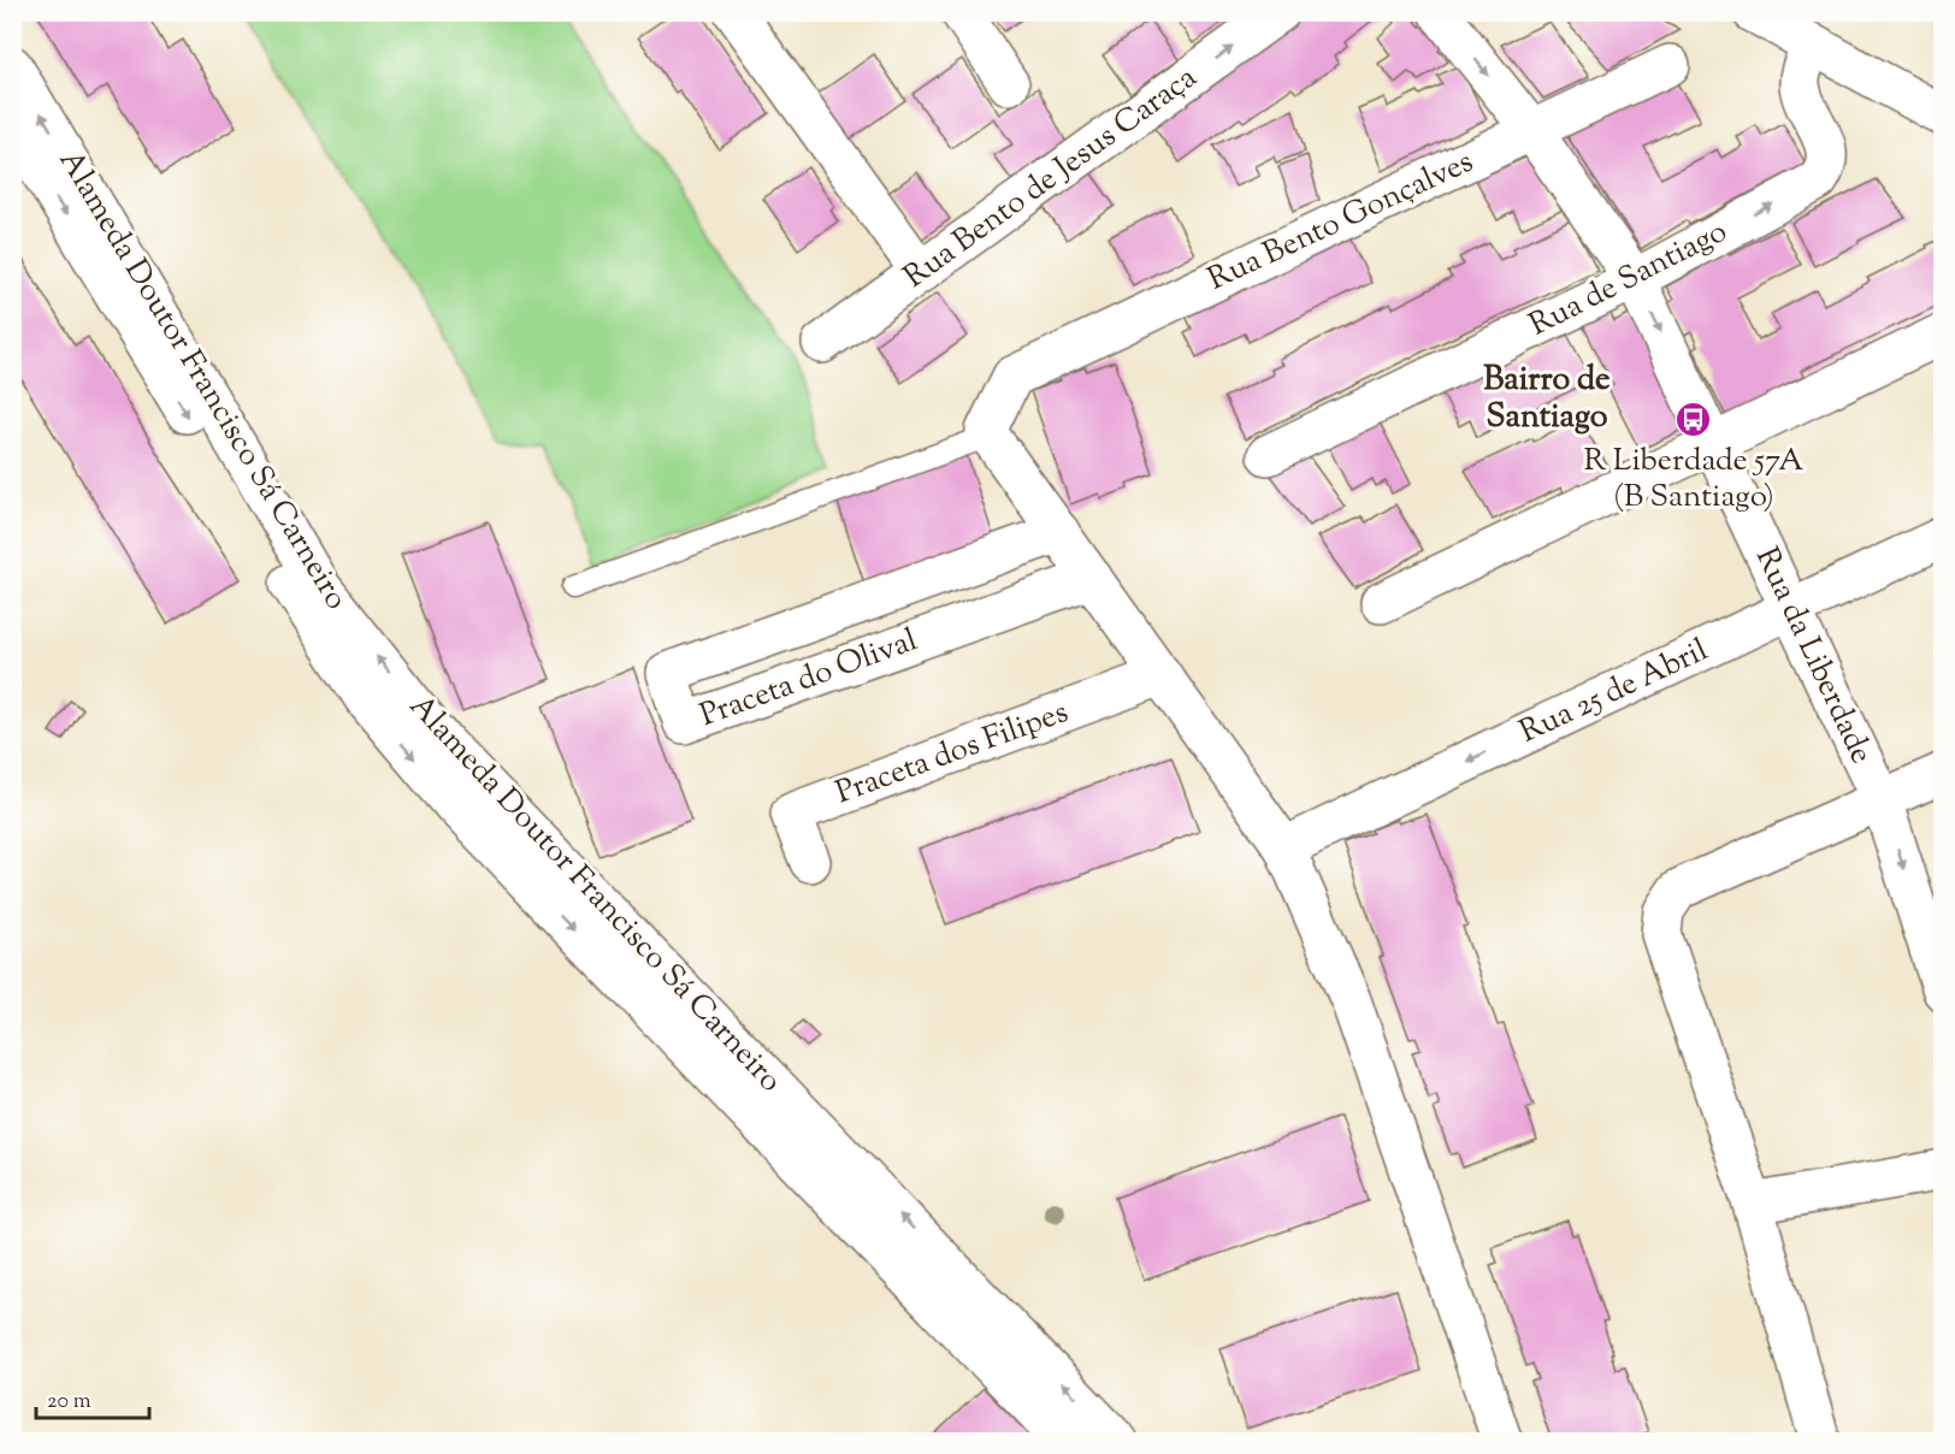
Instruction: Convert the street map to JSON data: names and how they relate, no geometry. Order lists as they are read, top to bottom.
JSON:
{
  "streets": {
    "street": [
      "Rua Bento de Jesus Caraça",
      "Rua Bento Gonçalves",
      "Rua de Santiago",
      "Alameda Doutor Francisco Sá Carneiro",
      "Rua da Liberdade",
      "Praceta do Olival",
      "Rua 25 de Abril",
      "Praceta dos Filipes"
    ]
  },
  "crossings": [
    ["Rua Bento Gonçalves", "Rua da Liberdade"],
    ["Rua de Santiago", "Rua da Liberdade"],
    ["Rua da Liberdade", "Rua 25 de Abril"]
  ],
  "one_way": ["Rua Bento de Jesus Caraça", "Rua de Santiago", "Rua da Liberdade"],
  "districts": ["Bairro de Santiago"],
  "places": {
    "bus stop": ["R Liberdade 57A (B Santiago)"]
  },
  "scale_bar": "20 m"
}
